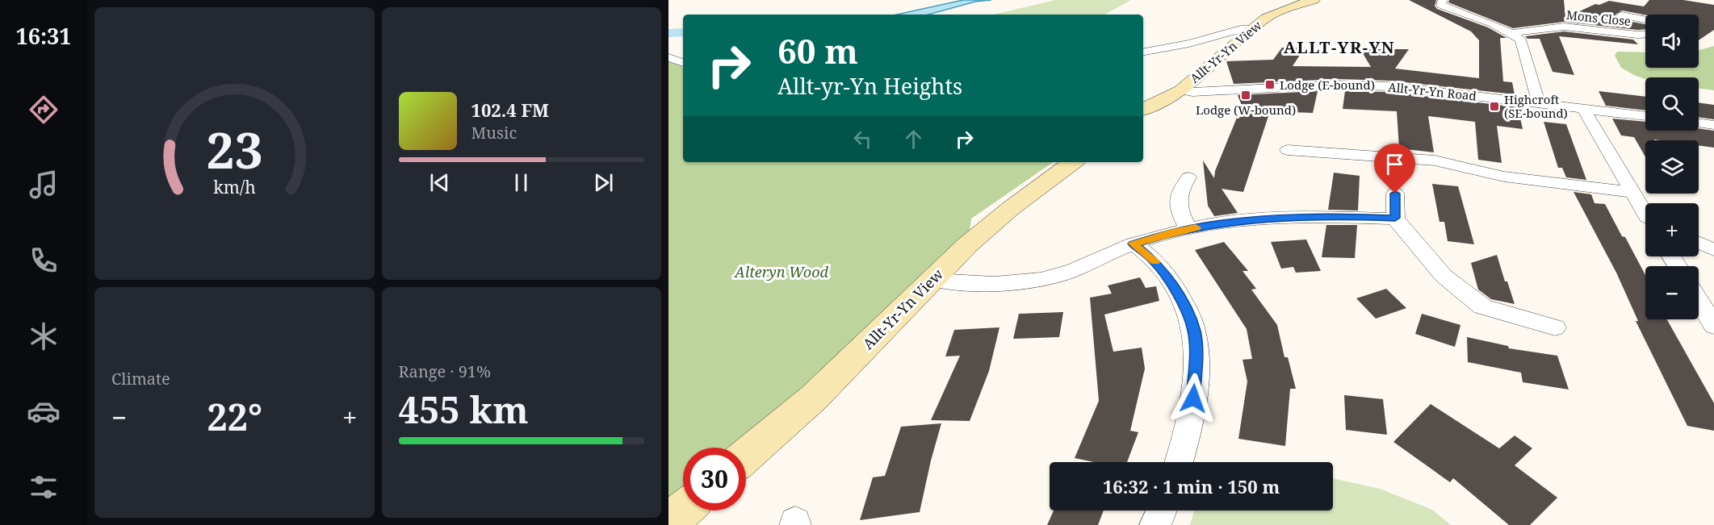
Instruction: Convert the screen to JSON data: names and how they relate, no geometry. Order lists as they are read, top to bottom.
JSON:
{
  "streets": {
    "street": ["Mons Close", "Allt-Yr-Yn View", "Allt-Yr-Yn Road"]
  },
  "crossings": [
    ["Allt-Yr-Yn View", "Allt-Yr-Yn Road"]
  ],
  "districts": ["ALLT-YR-YN"],
  "parks": ["Alteryn Wood"],
  "places": {
    "transit": ["Lodge (E-bound)", "Lodge (W-bound)", "Highcroft (SE-bound)"]
  },
  "page": {
    "tabs": "16:31",
    "map_buttons": ["+", "−"],
    "turn": ["60 m", "Allt-yr-Yn Heights"],
    "song": ["102.4 FM", "Music"],
    "tile": [
      "Climate",
      ["Range · 91%", "455 km"]
    ],
    "heat": ["−", "22°", "+"],
    "limit": "30",
    "trip": "16:32 · 1 min · 150 m",
    "gauge": ["23", "km/h"]
  }
}
